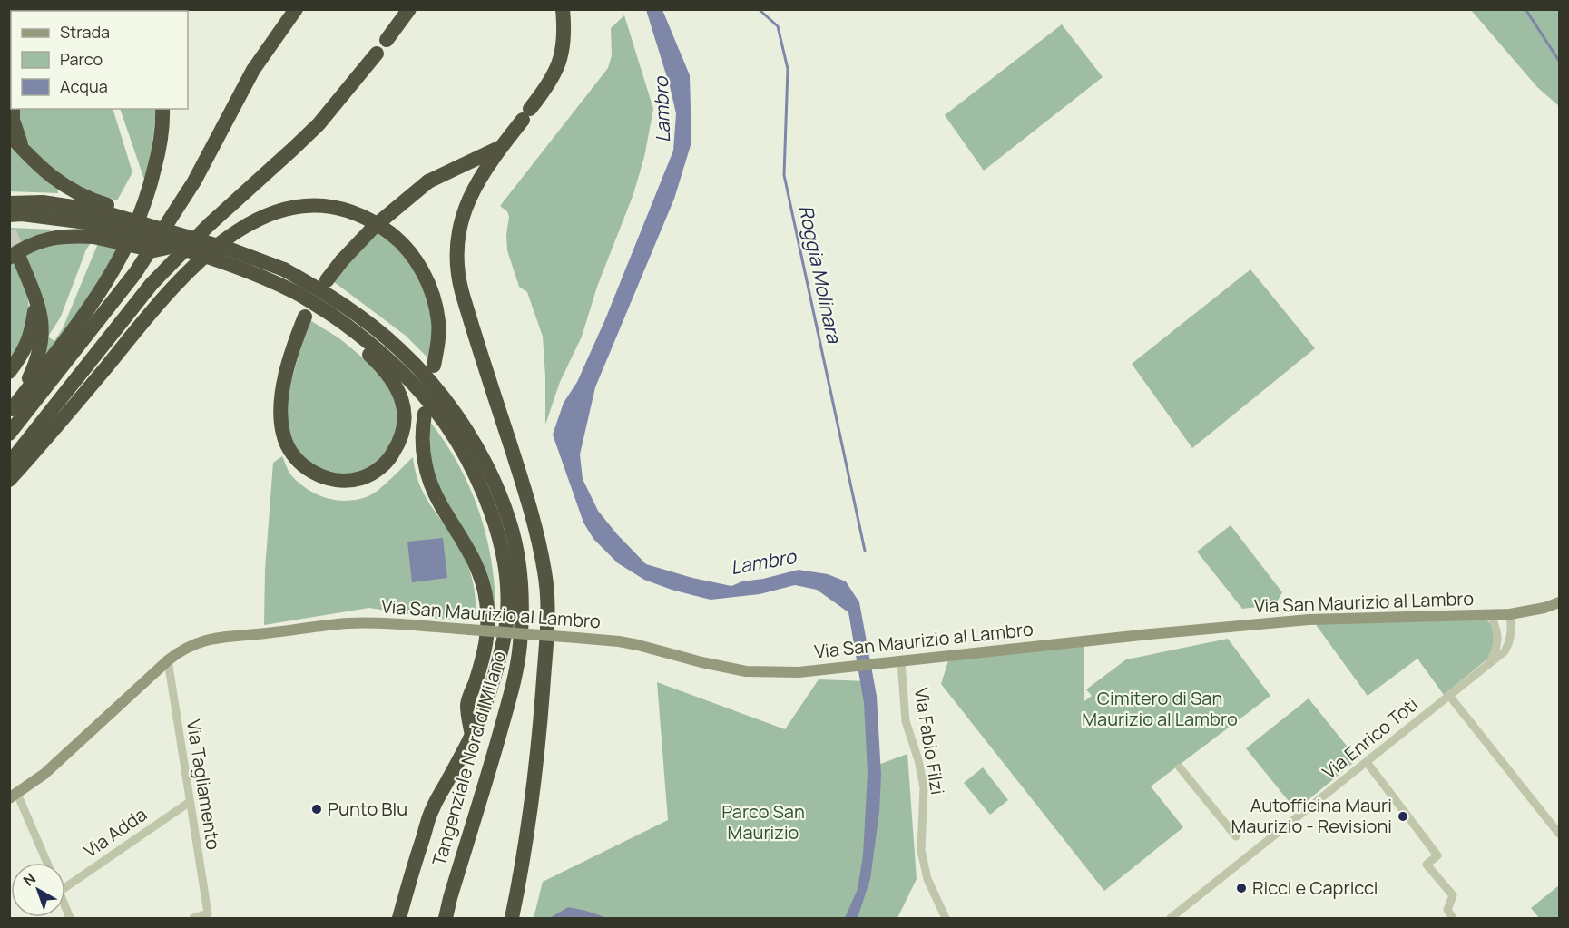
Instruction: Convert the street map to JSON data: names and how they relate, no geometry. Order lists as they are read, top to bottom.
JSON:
{
  "streets": {
    "highway": ["Tangenziale Nord di Milano"],
    "main road": ["Via San Maurizio al Lambro"],
    "street": [
      "Via Enrico Toti",
      "Via Fabio Filzi",
      "Via Tagliamento",
      "Via Adda"
    ]
  },
  "crossings": [
    ["Via San Maurizio al Lambro", "Via Enrico Toti"],
    ["Via San Maurizio al Lambro", "Via Fabio Filzi"],
    ["Via San Maurizio al Lambro", "Via Tagliamento"],
    ["Via Tagliamento", "Via Adda"]
  ],
  "water": ["Lambro", "Roggia Molinara"],
  "parks": ["Cimitero di San Maurizio al Lambro", "Parco San Maurizio"],
  "places": ["Punto Blu", "Autofficina Mauri Maurizio - Revisioni", "Ricci e Capricci"],
  "legend": ["Strada", "Parco", "Acqua"],
  "north": "top left"
}
